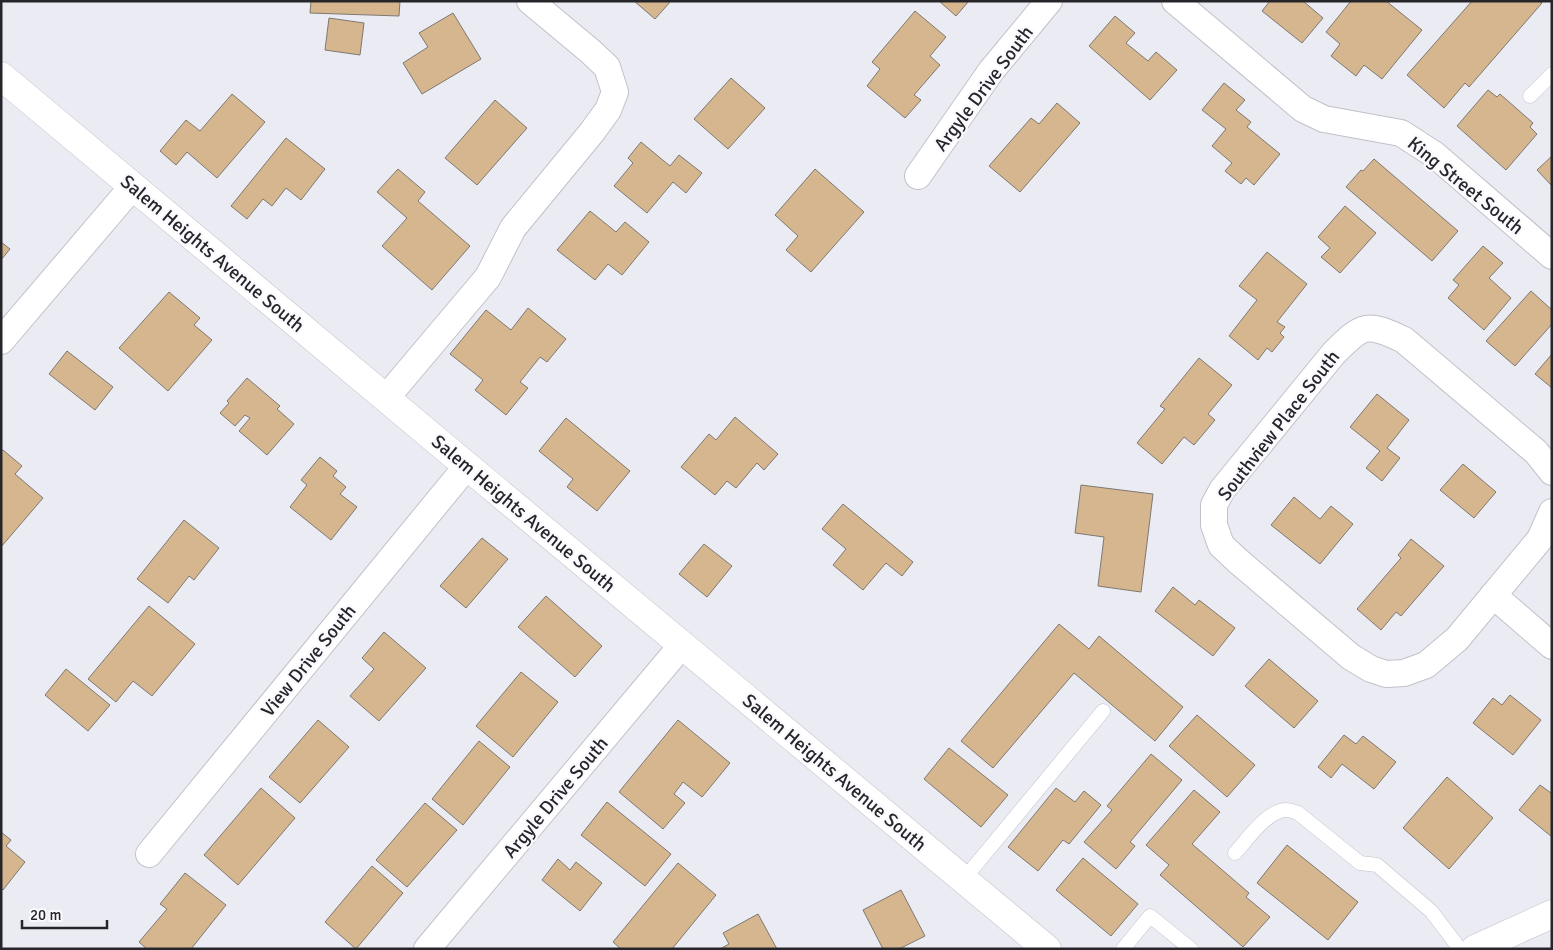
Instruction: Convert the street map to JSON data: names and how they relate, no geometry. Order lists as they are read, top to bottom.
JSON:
{
  "streets": {
    "street": [
      "Argyle Drive South",
      "King Street South",
      "Salem Heights Avenue South",
      "Southview Place South",
      "View Drive South"
    ]
  },
  "crossings": [
    ["Argyle Drive South", "Salem Heights Avenue South"],
    ["Salem Heights Avenue South", "View Drive South"]
  ],
  "scale_bar": "20 m"
}
